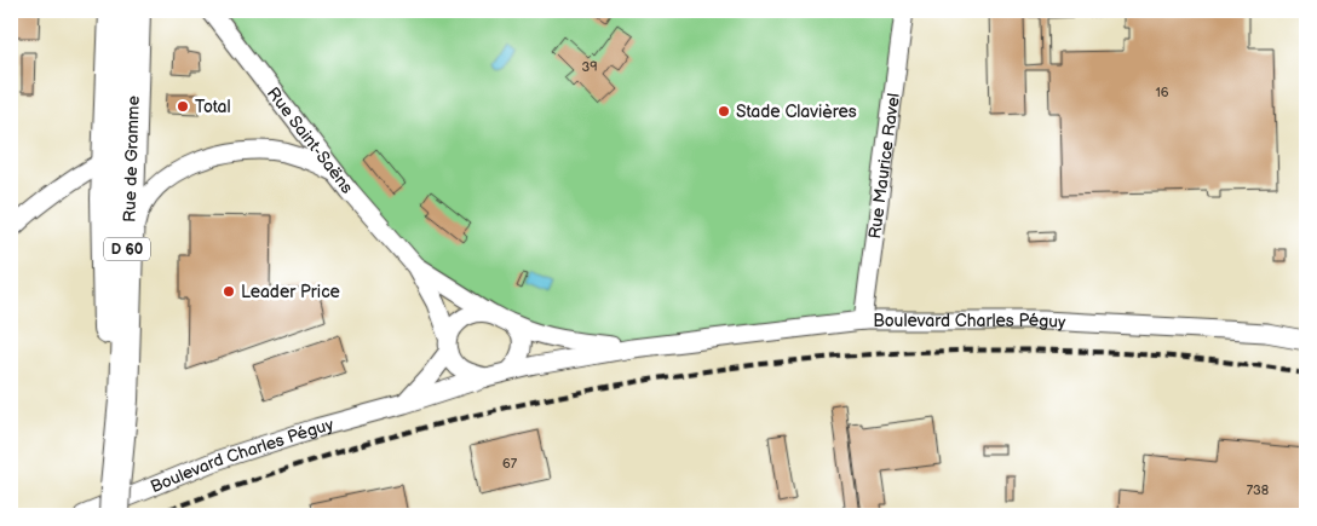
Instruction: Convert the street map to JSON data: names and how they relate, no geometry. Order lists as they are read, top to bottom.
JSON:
{
  "streets": {
    "main road": ["Rue de Gramme", "D 60"],
    "street": ["Rue Saint-Saëns", "Rue Maurice Ravel", "Boulevard Charles Péguy"]
  },
  "crossings": [
    ["Rue Saint-Saëns", "Boulevard Charles Péguy"],
    ["Rue Maurice Ravel", "Boulevard Charles Péguy"]
  ],
  "places": ["Total", "Stade Clavières", "Leader Price"],
  "house_numbers": [
    "39",
    "16",
    "67",
    "738"
  ]
}
